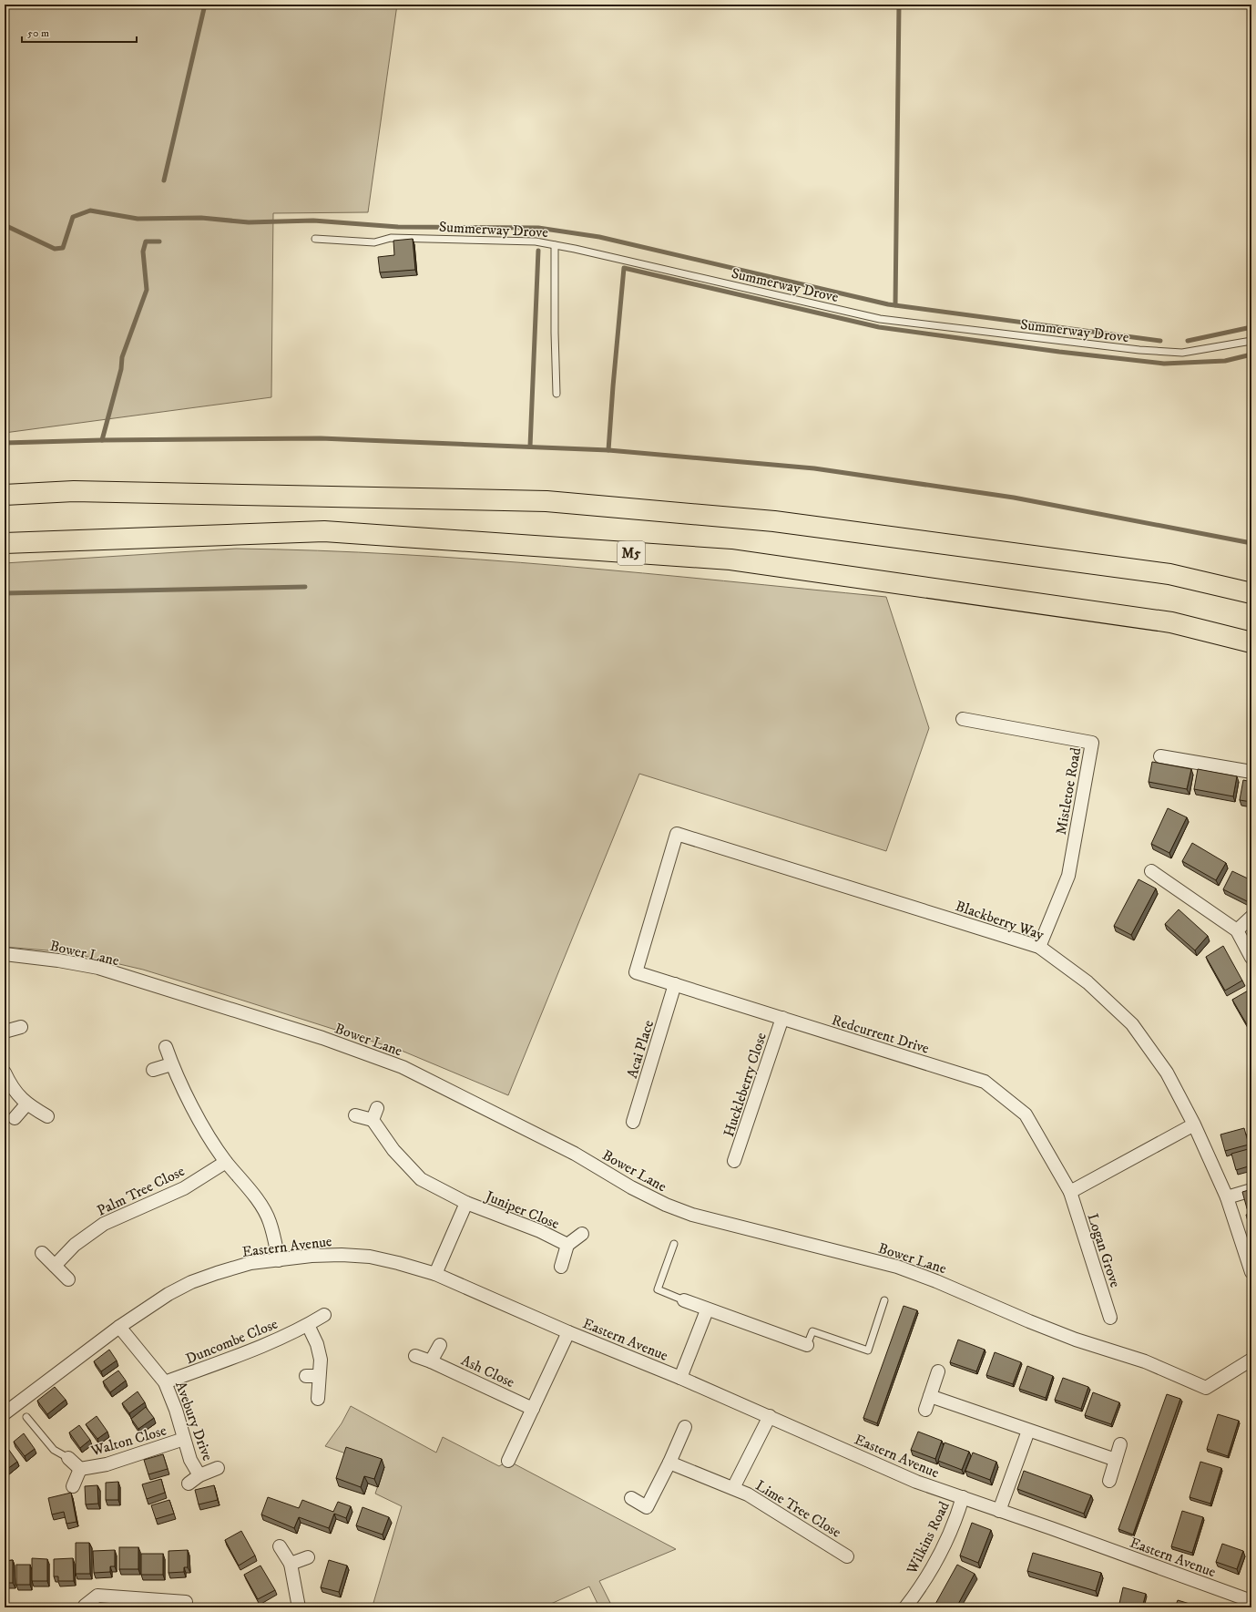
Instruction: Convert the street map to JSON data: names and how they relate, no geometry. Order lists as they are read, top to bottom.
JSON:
{
  "streets": {
    "highway": ["M5"],
    "street": [
      "Mistletoe Road",
      "Blackberry Way",
      "Bower Lane",
      "Redcurrent Drive",
      "Acai Place",
      "Huckleberry Close",
      "Palm Tree Close",
      "Juniper Close",
      "Eastern Avenue",
      "Logan Grove",
      "Duncombe Close",
      "Ash Close",
      "Avebury Drive",
      "Walton Close",
      "Lime Tree Close",
      "Wilkins Road"
    ],
    "lane": ["Summerway Drove"]
  },
  "crossings": [
    ["Mistletoe Road", "Blackberry Way"],
    ["Blackberry Way", "Redcurrent Drive"],
    ["Redcurrent Drive", "Acai Place"],
    ["Redcurrent Drive", "Huckleberry Close"],
    ["Redcurrent Drive", "Logan Grove"],
    ["Juniper Close", "Eastern Avenue"],
    ["Eastern Avenue", "Avebury Drive"],
    ["Eastern Avenue", "Lime Tree Close"],
    ["Eastern Avenue", "Wilkins Road"],
    ["Duncombe Close", "Avebury Drive"],
    ["Avebury Drive", "Walton Close"]
  ],
  "scale_bar": "50 m"
}
